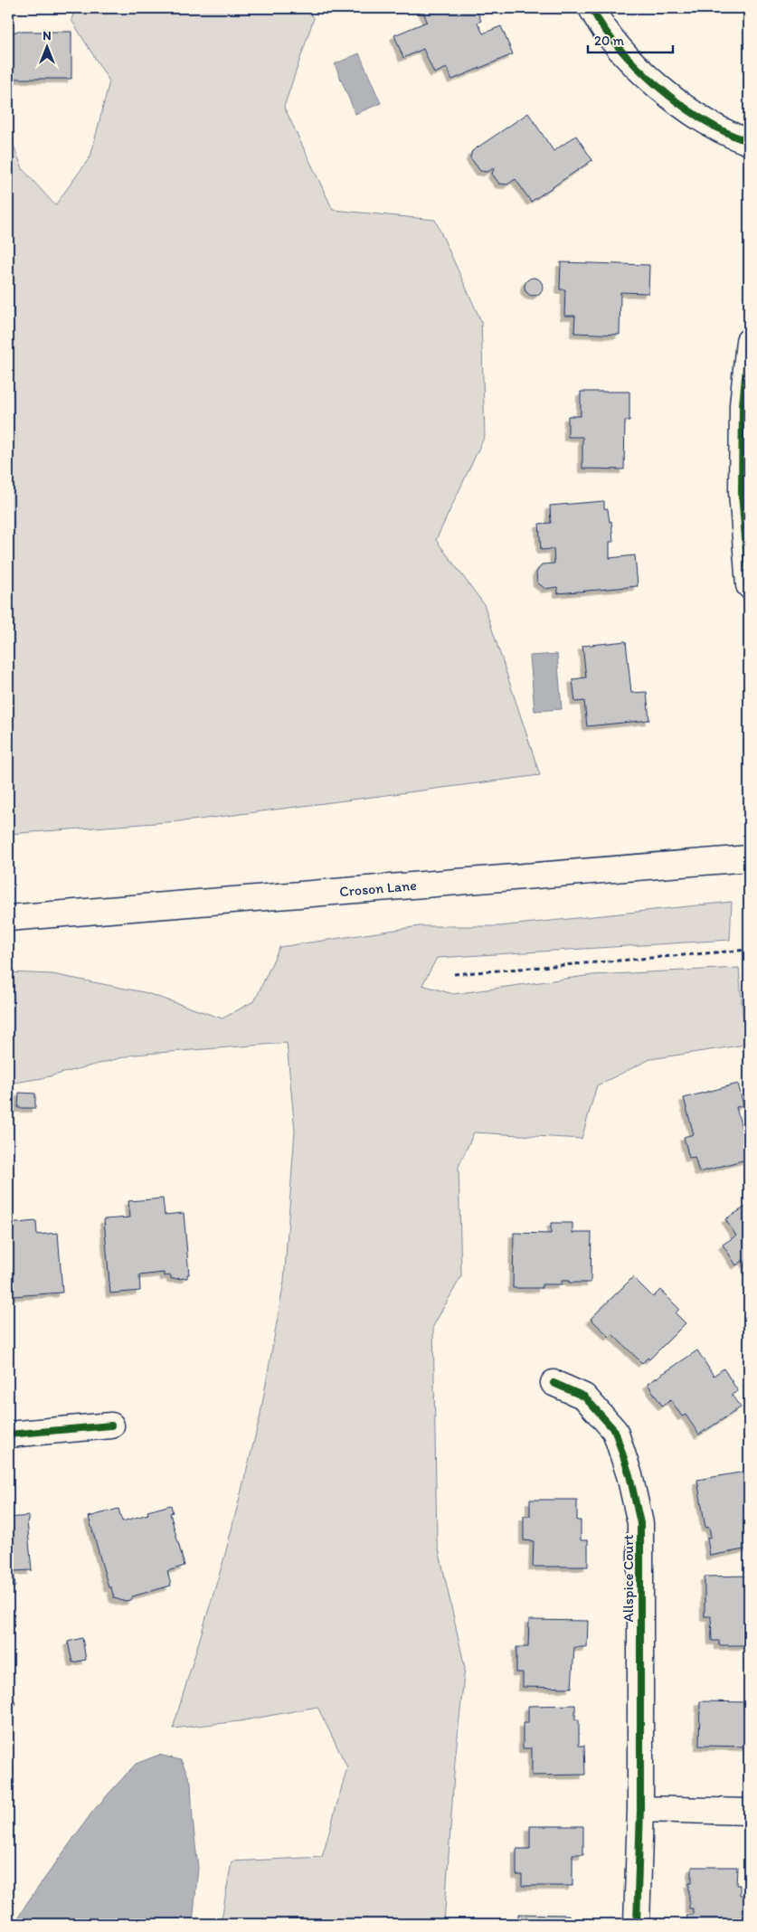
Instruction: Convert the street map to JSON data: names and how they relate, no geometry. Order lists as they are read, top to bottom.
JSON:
{
  "streets": {
    "street": ["Croson Lane", "Allspice Court"]
  },
  "scale_bar": "20 m",
  "north": "top"
}
